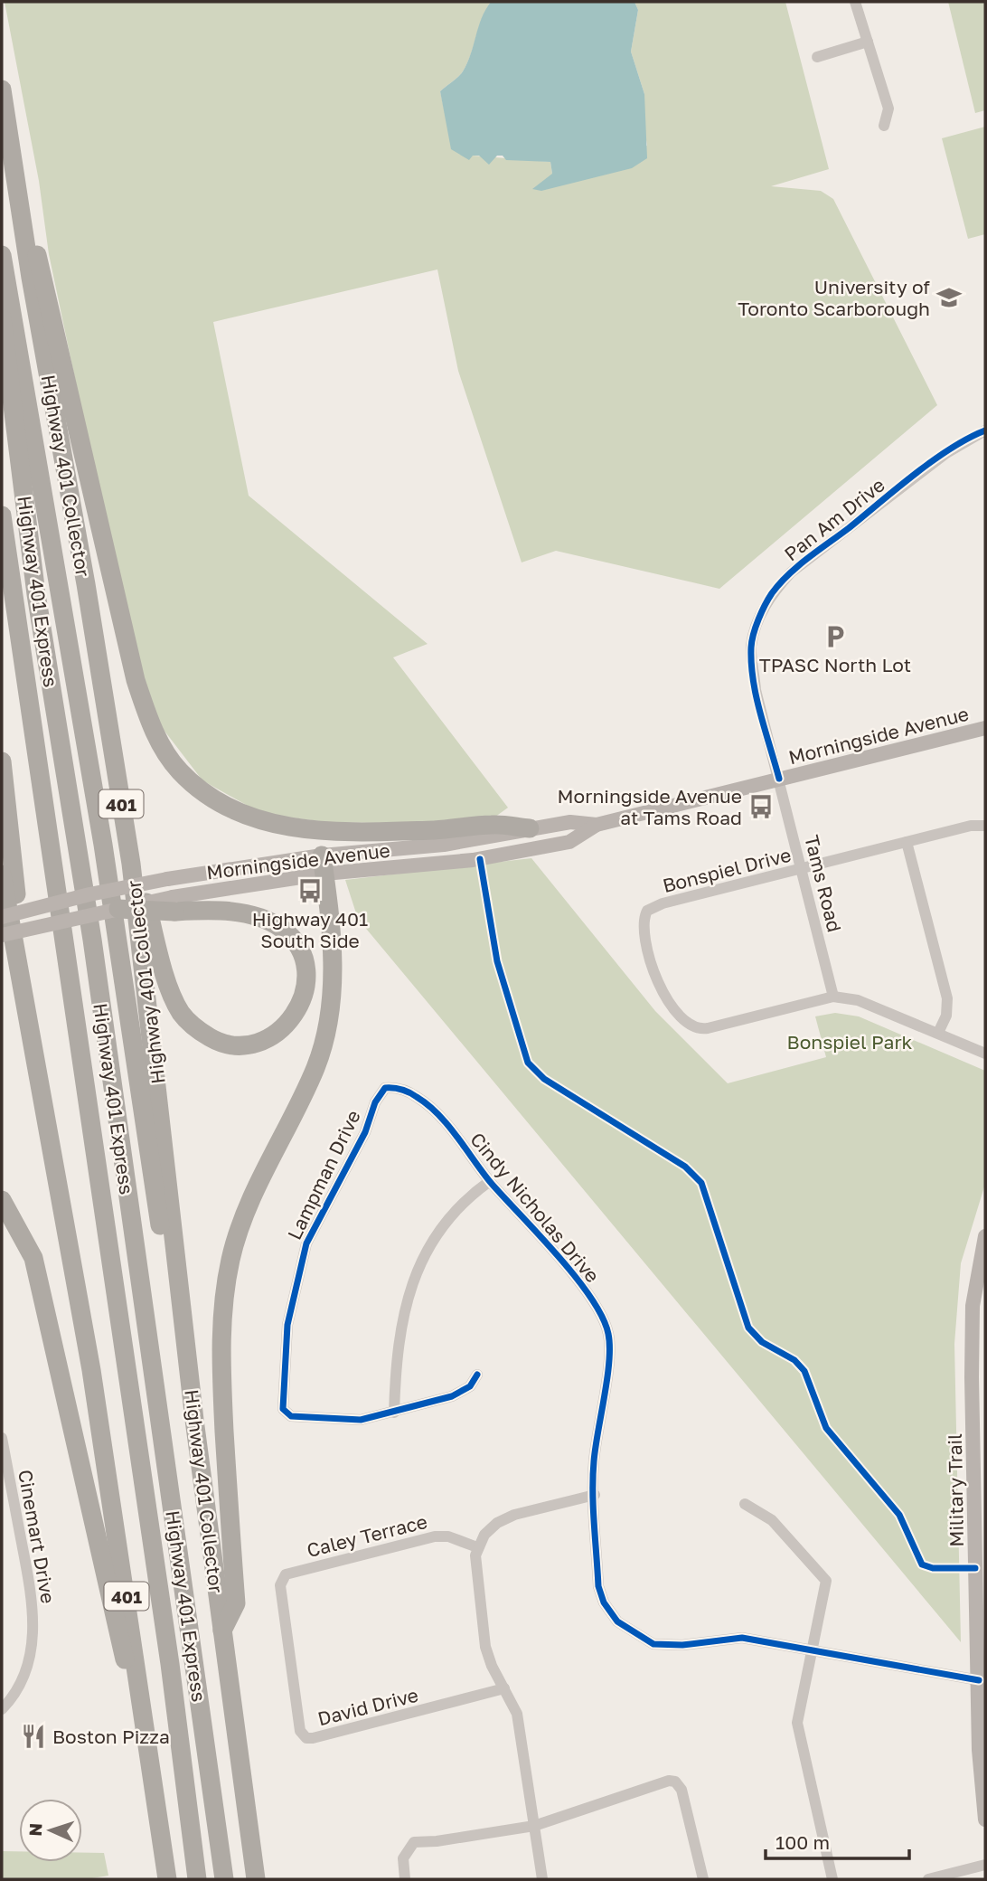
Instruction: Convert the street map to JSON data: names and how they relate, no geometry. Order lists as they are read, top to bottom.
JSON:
{
  "streets": {
    "highway": ["Highway 401 Collector", "Highway 401 Express", "401"],
    "main road": ["Morningside Avenue", "Military Trail"],
    "street": [
      "Pan Am Drive",
      "Bonspiel Drive",
      "Tams Road",
      "Lampman Drive",
      "Cindy Nicholas Drive",
      "Caley Terrace",
      "Cinemart Drive",
      "David Drive"
    ]
  },
  "crossings": [
    ["Pan Am Drive", "Morningside Avenue"],
    ["Pan Am Drive", "Tams Road"],
    ["Morningside Avenue", "401"],
    ["Morningside Avenue", "Tams Road"],
    ["Bonspiel Drive", "Tams Road"],
    ["Lampman Drive", "Cindy Nicholas Drive"],
    ["Caley Terrace", "David Drive"]
  ],
  "parks": ["Bonspiel Park"],
  "places": {
    "school or university": ["University of Toronto Scarborough"],
    "parking": ["TPASC North Lot"],
    "bus stop": ["Morningside Avenue at Tams Road", "Highway 401 South Side"],
    "restaurant": ["Boston Pizza"]
  },
  "scale_bar": "100 m",
  "north": "left"
}
